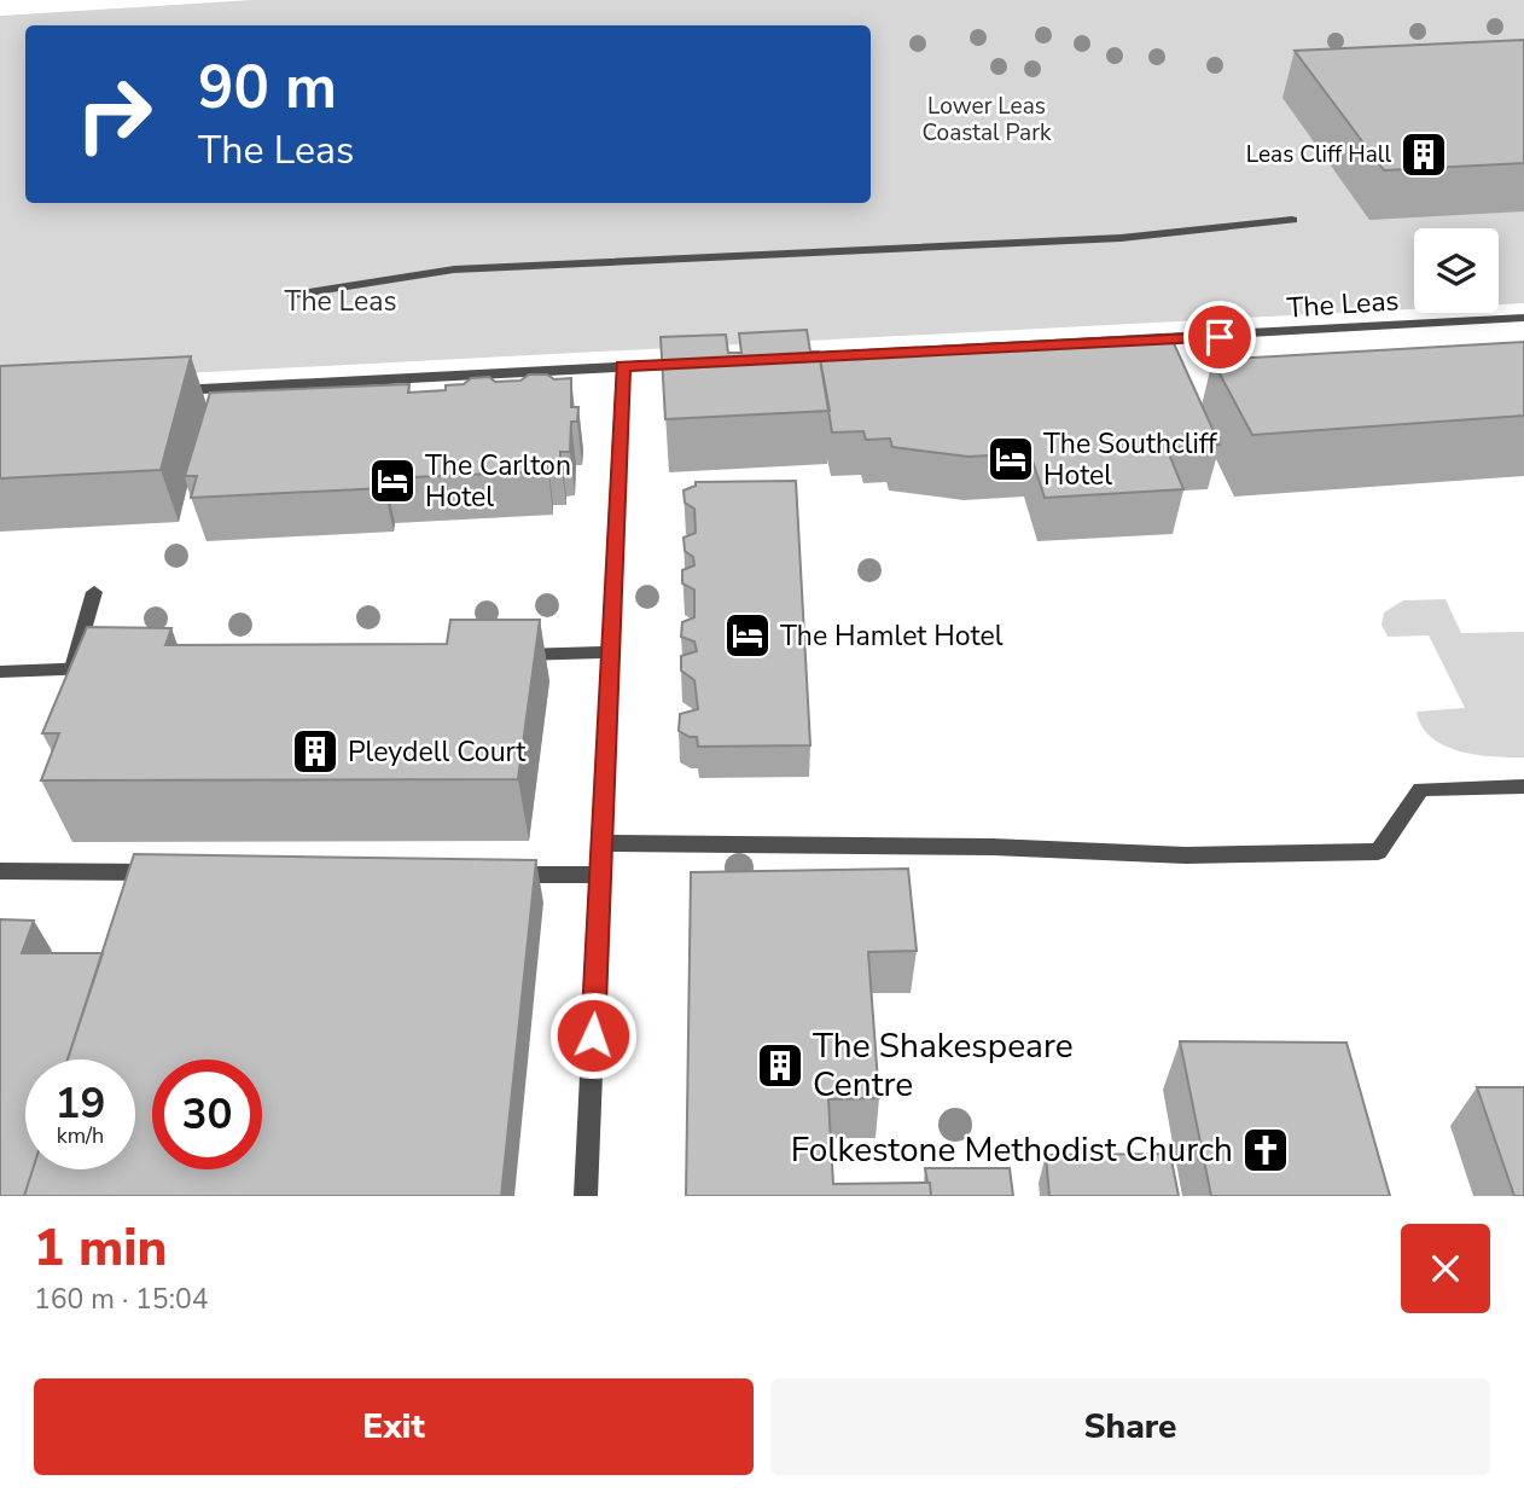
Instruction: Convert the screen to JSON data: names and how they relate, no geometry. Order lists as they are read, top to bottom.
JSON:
{
  "streets": {
    "street": ["The Leas"]
  },
  "parks": ["Lower Leas Coastal Park", "The Leas"],
  "places": {
    "building": ["Leas Cliff Hall", "Pleydell Court", "The Shakespeare Centre"],
    "hotel": ["The Southcliff Hotel", "The Carlton Hotel", "The Hamlet Hotel"],
    "church": ["Folkestone Methodist Church"]
  },
  "page": {
    "turn": ["90 m", "The Leas"],
    "speed": "19 km/h",
    "limit": "30",
    "heading": ["1 min", "160 m · 15:04"],
    "buttons": ["Exit", "Share"]
  }
}
